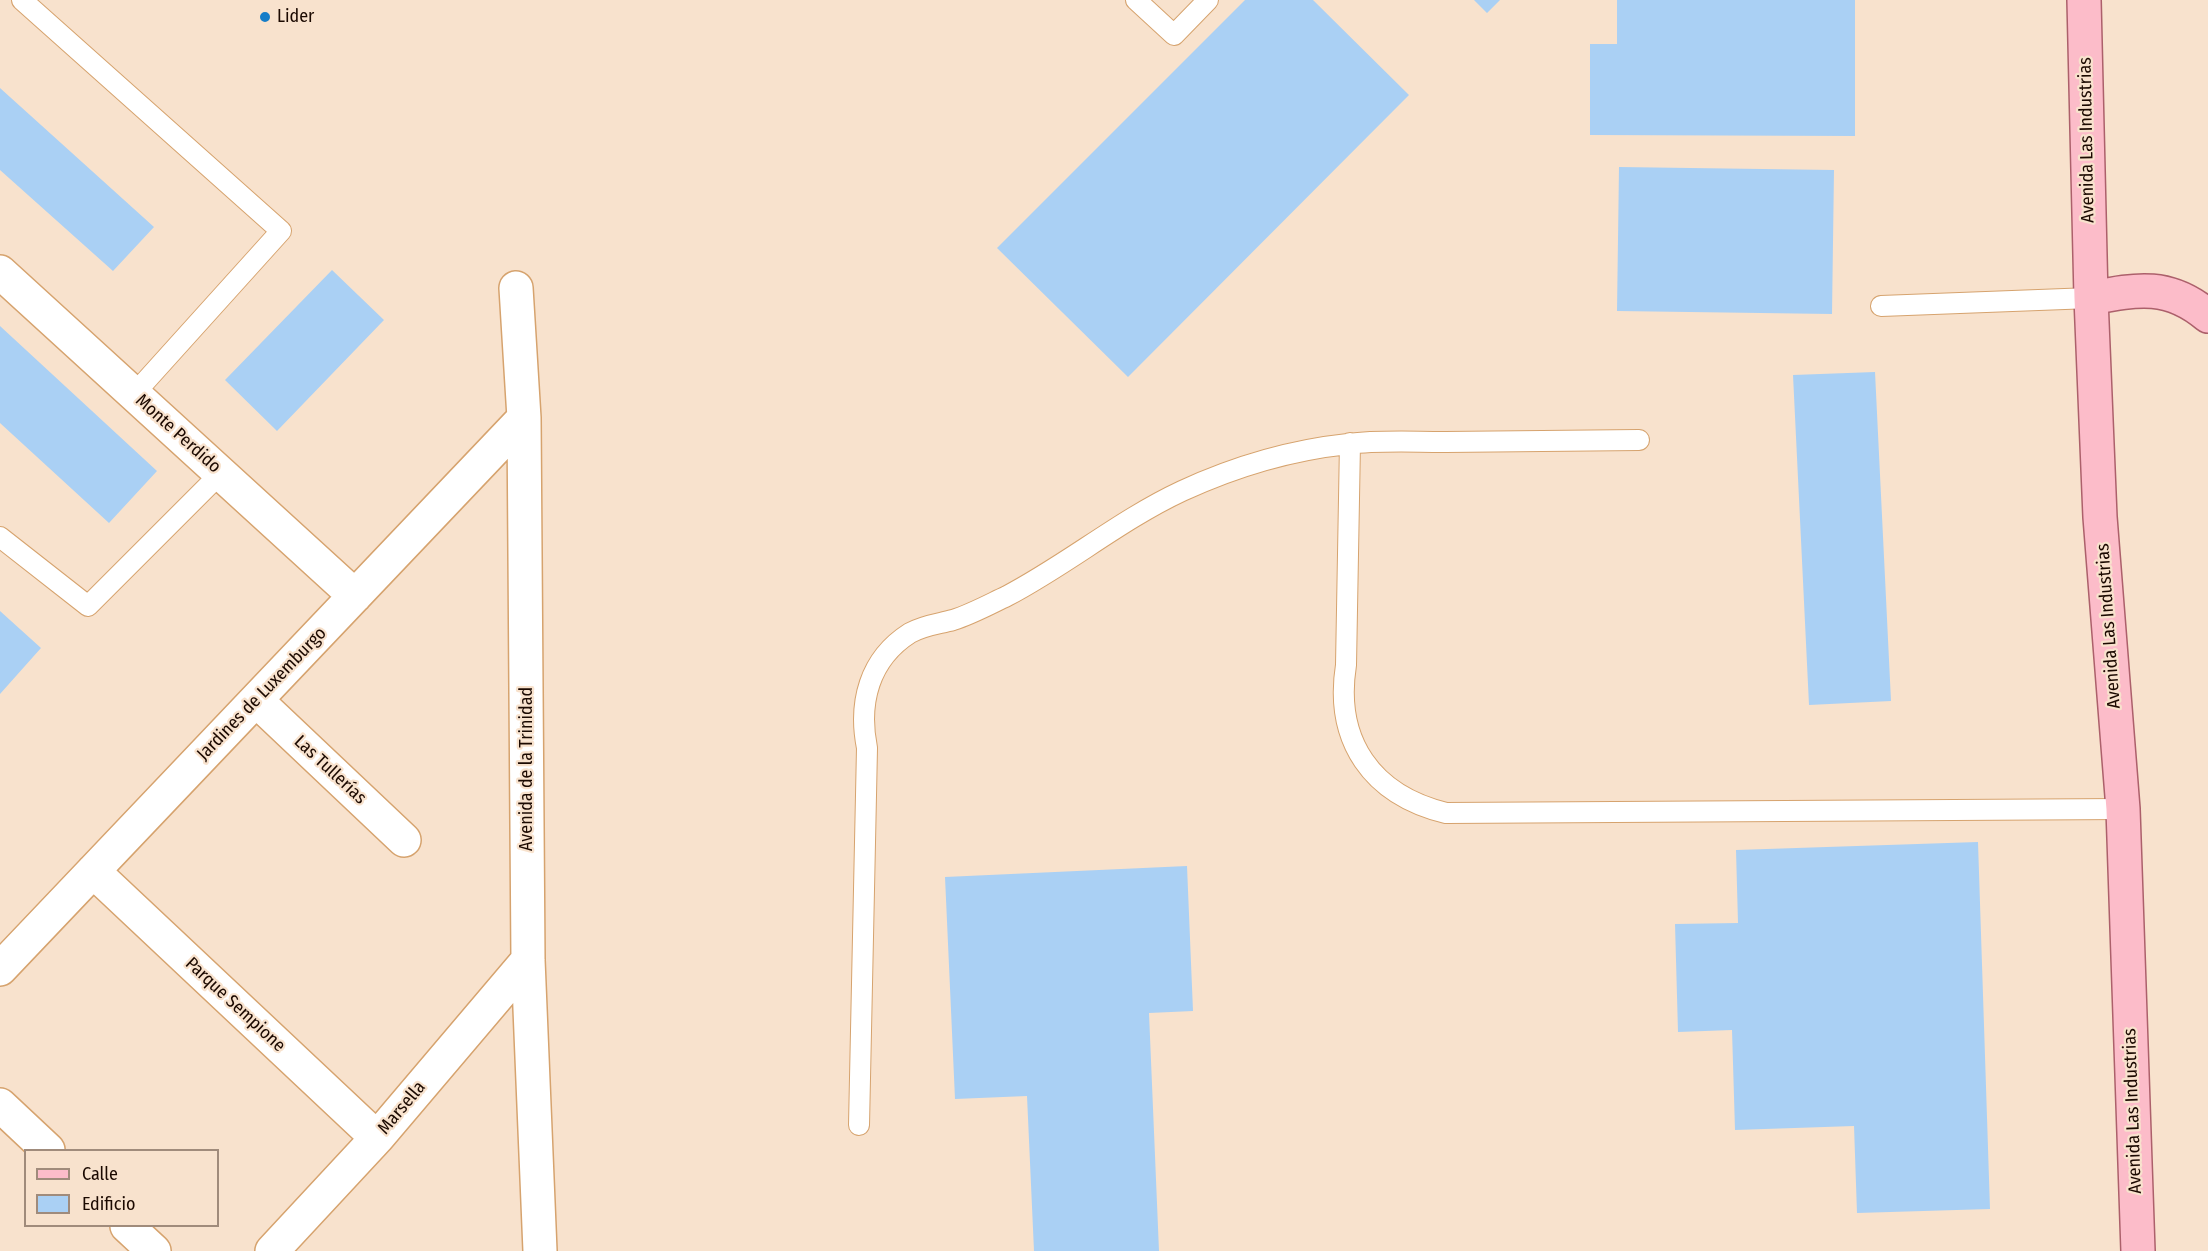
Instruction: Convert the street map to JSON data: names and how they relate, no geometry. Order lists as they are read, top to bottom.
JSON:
{
  "streets": {
    "main road": ["Avenida Las Industrias"],
    "street": [
      "Monte Perdido",
      "Jardines de Luxemburgo",
      "Avenida de la Trinidad",
      "Las Tullerías",
      "Parque Sempione",
      "Marsella"
    ]
  },
  "crossings": [
    ["Monte Perdido", "Jardines de Luxemburgo"],
    ["Jardines de Luxemburgo", "Avenida de la Trinidad"],
    ["Jardines de Luxemburgo", "Las Tullerías"],
    ["Jardines de Luxemburgo", "Parque Sempione"],
    ["Avenida de la Trinidad", "Marsella"],
    ["Parque Sempione", "Marsella"]
  ],
  "places": ["Lider"],
  "legend": ["Calle", "Edificio"]
}
